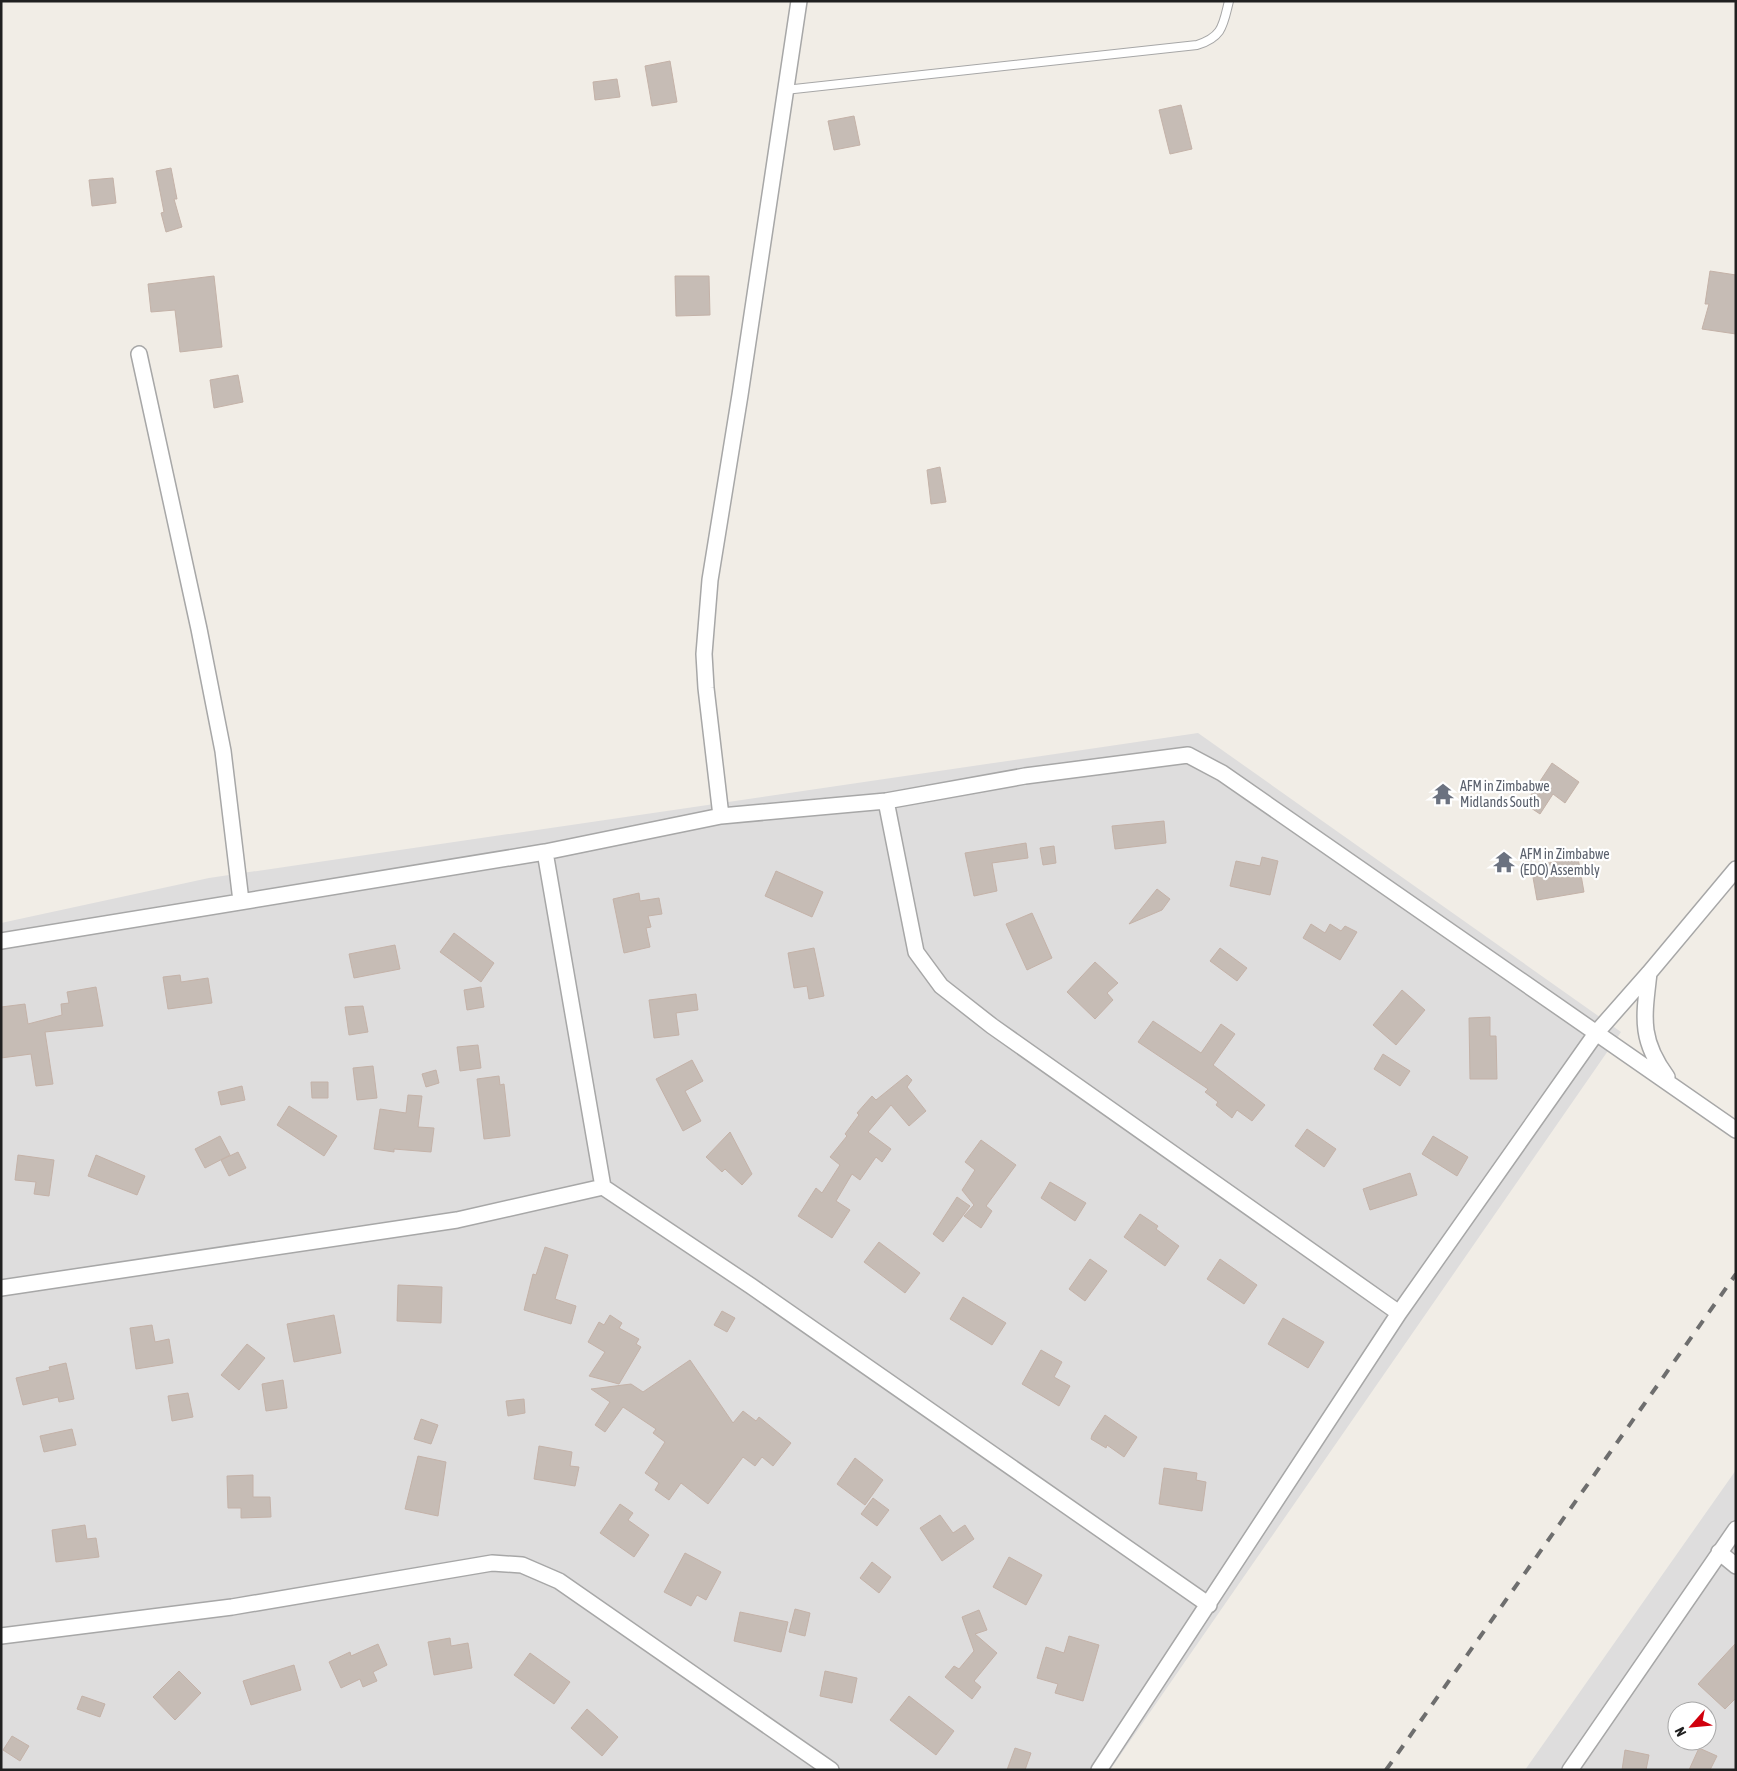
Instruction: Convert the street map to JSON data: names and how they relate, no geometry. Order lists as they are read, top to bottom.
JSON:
{
  "places": {
    "temple": ["AFM in Zimbabwe Midlands South", "AFM in Zimbabwe (EDO) Assembly"]
  },
  "north": "bottom left"
}
